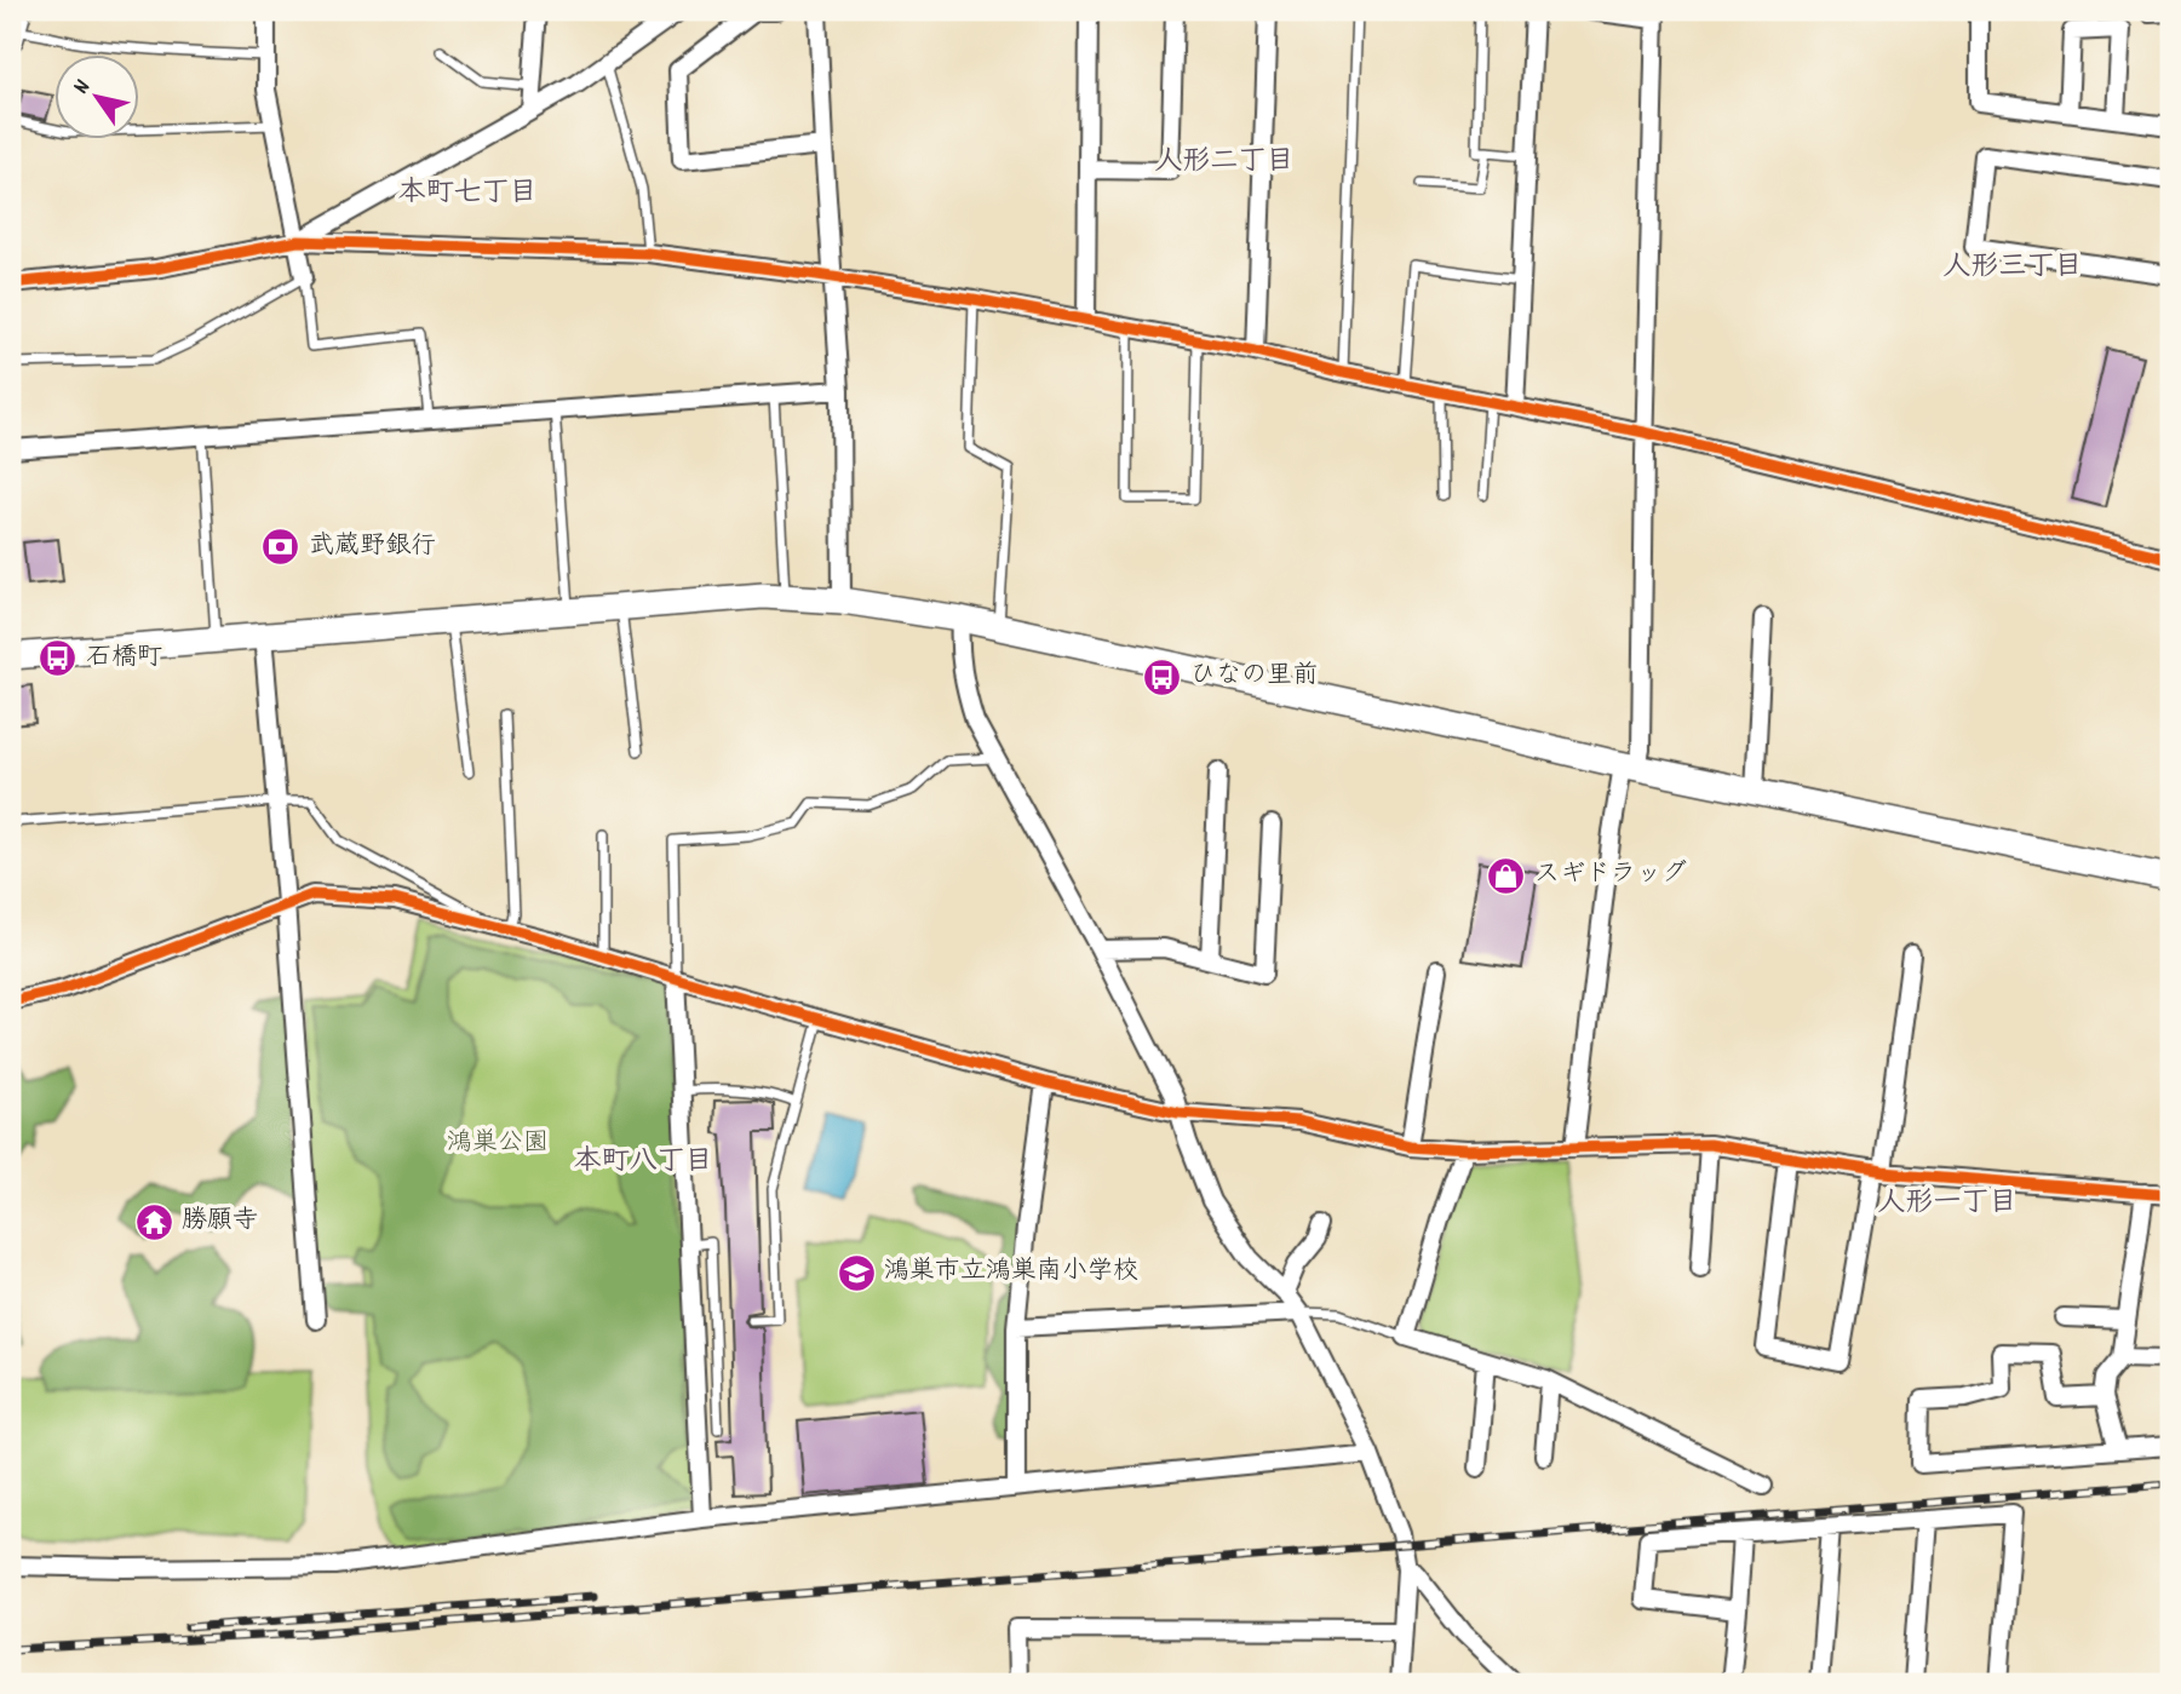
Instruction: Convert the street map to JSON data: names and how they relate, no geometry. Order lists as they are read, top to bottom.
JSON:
{
  "districts": [
    "人形二丁目",
    "本町七丁目",
    "人形三丁目",
    "本町八丁目",
    "人形一丁目"
  ],
  "parks": ["鴻巣公園"],
  "places": {
    "bank": ["武蔵野銀行"],
    "bus stop": ["石橋町", "ひなの里前"],
    "shop": ["スギドラッグ"],
    "temple": ["勝願寺"],
    "school or university": ["鴻巣市立鴻巣南小学校"]
  },
  "north": "top left"
}
